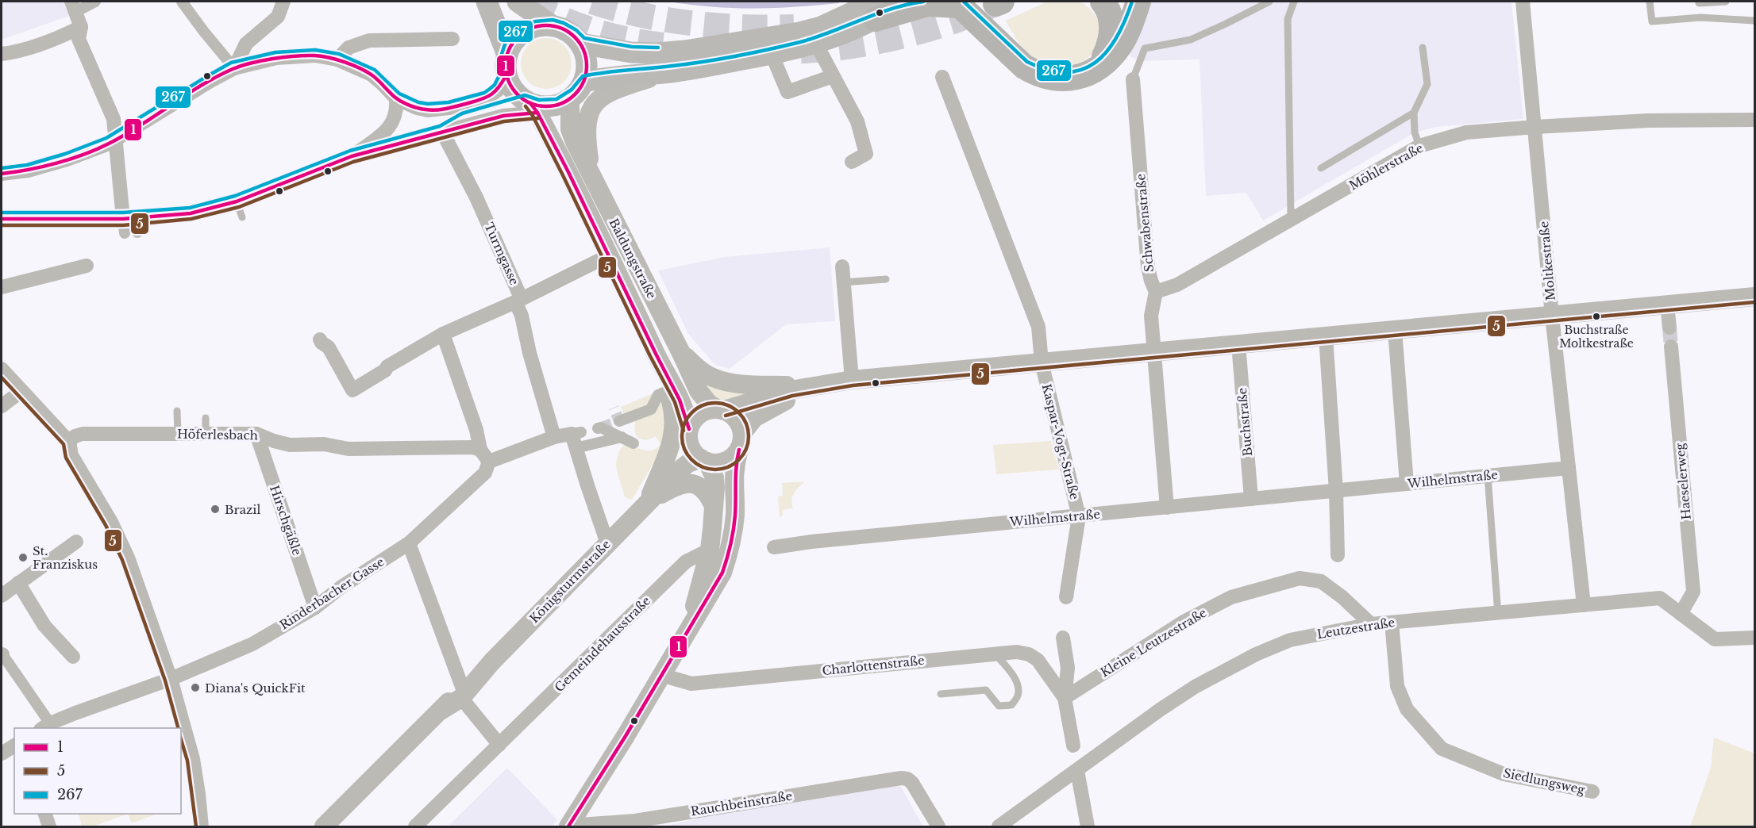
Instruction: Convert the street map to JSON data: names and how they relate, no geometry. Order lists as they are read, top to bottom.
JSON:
{
  "streets": {
    "street": [
      "Möhlerstraße",
      "Schwabenstraße",
      "Turmgasse",
      "Baldungstraße",
      "Moltkestraße",
      "Buchstraße",
      "Höferlesbach",
      "Kaspar-Vogt-Straße",
      "Wilhelmstraße",
      "Haeselerweg",
      "Hirschgäßle",
      "Königsturmstraße",
      "Rinderbacher Gasse",
      "Leutzestraße",
      "Kleine Leutzestraße",
      "Gemeindehausstraße",
      "Charlottenstraße",
      "Siedlungsweg",
      "Rauchbeinstraße"
    ]
  },
  "crossings": [
    ["Möhlerstraße", "Schwabenstraße"],
    ["Möhlerstraße", "Moltkestraße"],
    ["Schwabenstraße", "Wilhelmstraße"],
    ["Baldungstraße", "Königsturmstraße"],
    ["Moltkestraße", "Wilhelmstraße"],
    ["Moltkestraße", "Leutzestraße"],
    ["Buchstraße", "Wilhelmstraße"],
    ["Höferlesbach", "Hirschgäßle"],
    ["Höferlesbach", "Rinderbacher Gasse"],
    ["Kaspar-Vogt-Straße", "Wilhelmstraße"],
    ["Haeselerweg", "Leutzestraße"],
    ["Hirschgäßle", "Rinderbacher Gasse"],
    ["Leutzestraße", "Kleine Leutzestraße"],
    ["Leutzestraße", "Siedlungsweg"],
    ["Kleine Leutzestraße", "Charlottenstraße"]
  ],
  "places": [
    "Buchstraße Moltkestraße",
    "Brazil",
    "St. Franziskus",
    "Diana's QuickFit"
  ],
  "lines": ["transit line 267", "transit line 1", "transit line 5"],
  "legend": ["1", "5", "267"]
}
